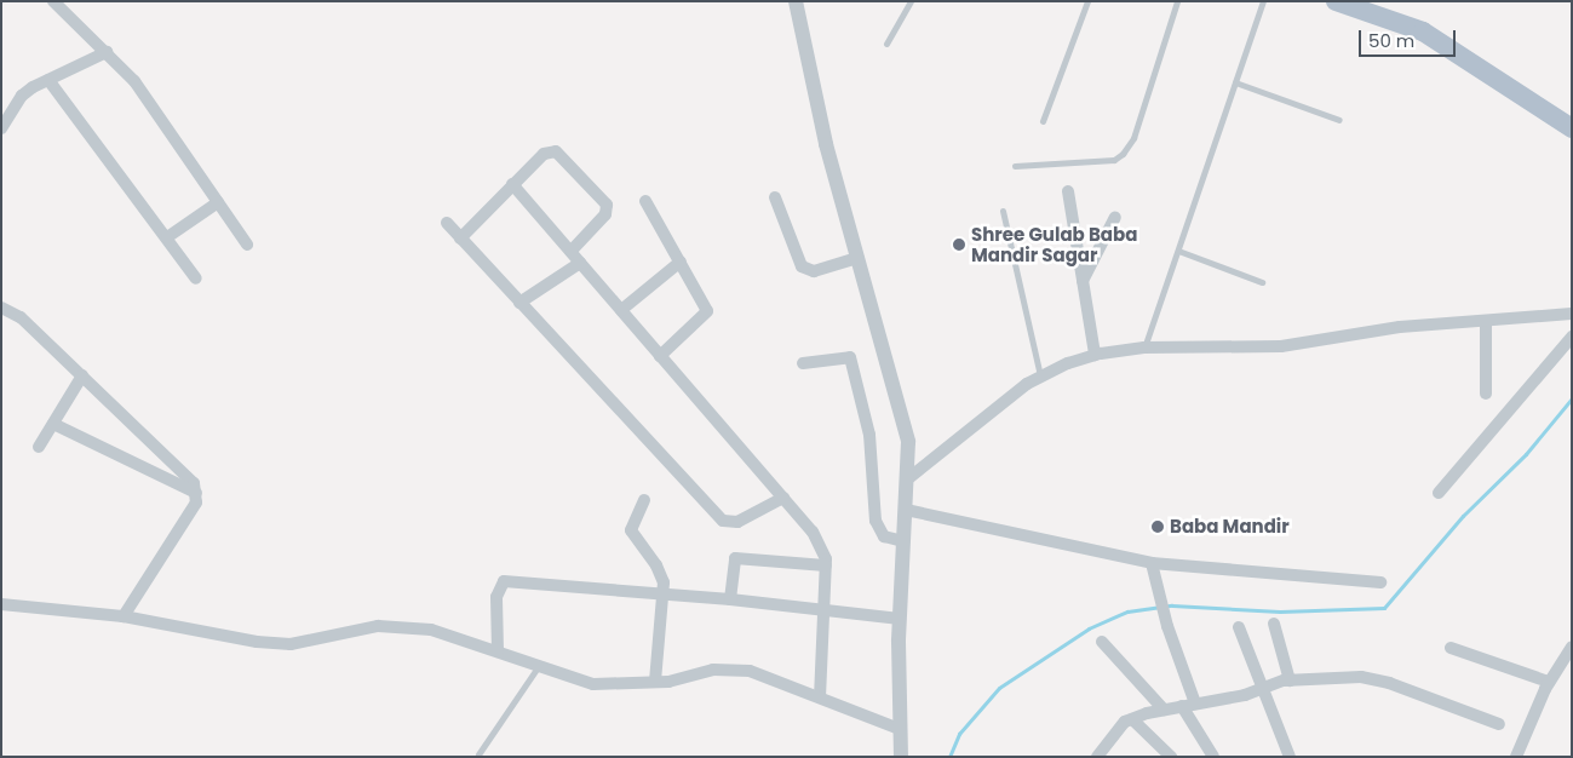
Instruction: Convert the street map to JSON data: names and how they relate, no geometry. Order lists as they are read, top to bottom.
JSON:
{
  "places": ["Shree Gulab Baba Mandir Sagar", "Baba Mandir"],
  "scale_bar": "50 m"
}
